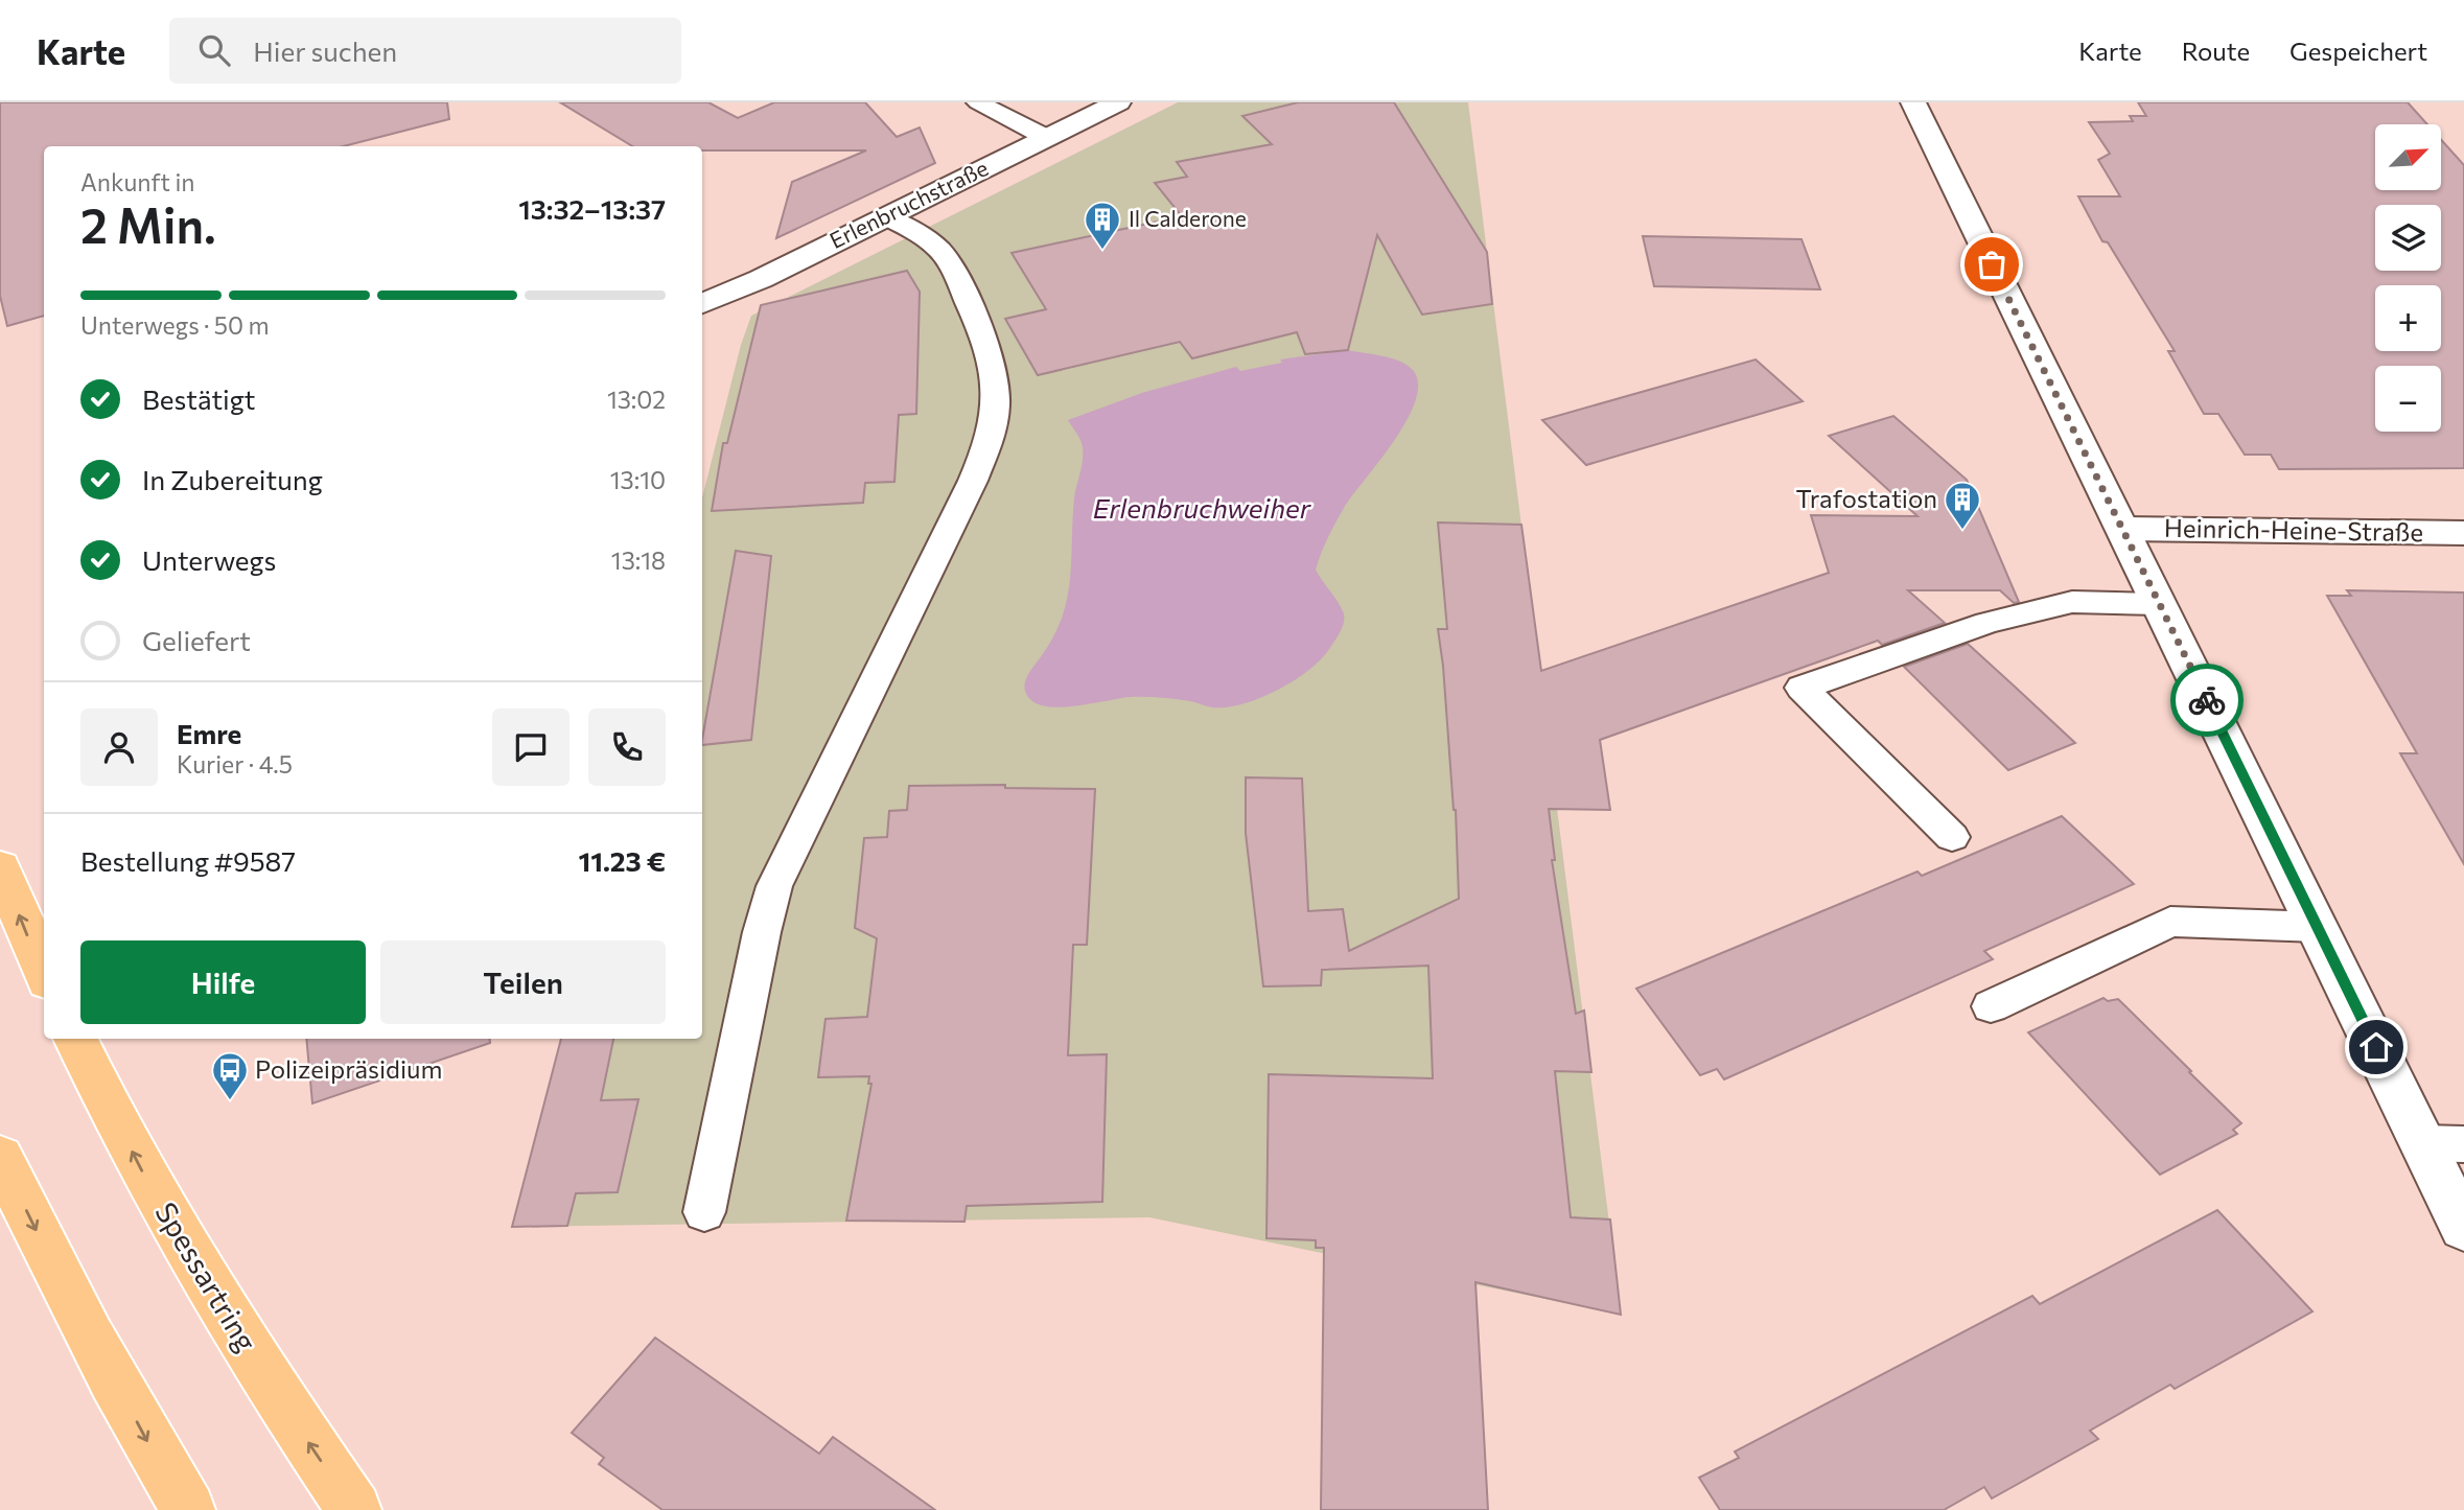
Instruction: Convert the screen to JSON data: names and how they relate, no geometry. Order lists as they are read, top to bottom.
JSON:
{
  "streets": {
    "main road": ["Spessartring"],
    "street": ["Erlenbruchstraße", "Heinrich-Heine-Straße"]
  },
  "water": ["Erlenbruchweiher"],
  "places": {
    "building": ["Il Calderone", "Trafostation"],
    "bus stop": ["Polizeipräsidium"]
  },
  "north": "top right",
  "page": {
    "header": "Karte",
    "search": "Hier suchen",
    "nav": ["Karte", "Route", "Gespeichert"],
    "map_buttons": ["+", "−"],
    "heading": ["2 Min.", "Ankunft in", "13:32–13:37"],
    "panel": [
      "Emre",
      "Kurier · 4.5",
      "Bestellung #9587",
      "11.23 €"
    ],
    "bar": "Unterwegs · 50 m",
    "list": [
      ["Bestätigt", "13:02"],
      ["In Zubereitung", "13:10"],
      ["Unterwegs", "13:18"],
      "Geliefert"
    ],
    "buttons": ["Hilfe", "Teilen"]
  }
}
